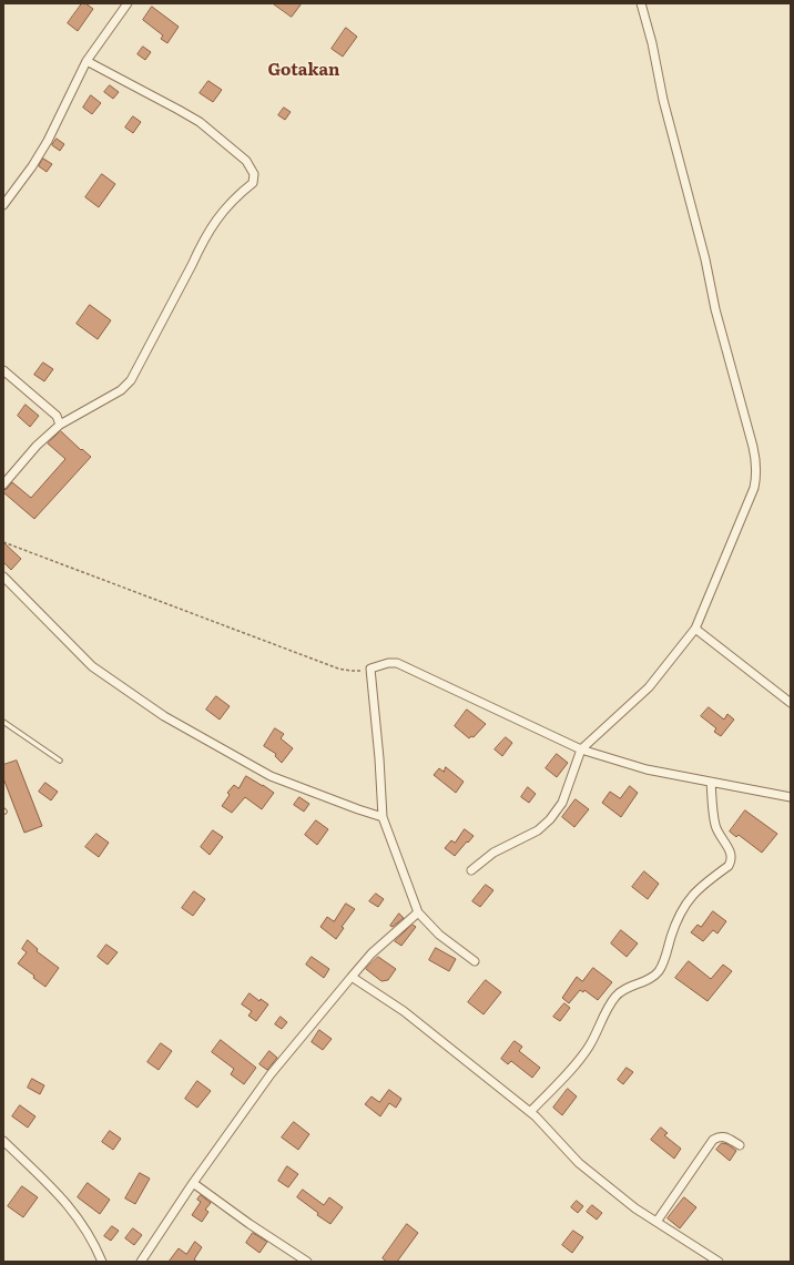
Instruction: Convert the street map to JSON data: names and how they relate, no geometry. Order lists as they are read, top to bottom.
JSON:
{
  "districts": ["Gotakan"]
}
